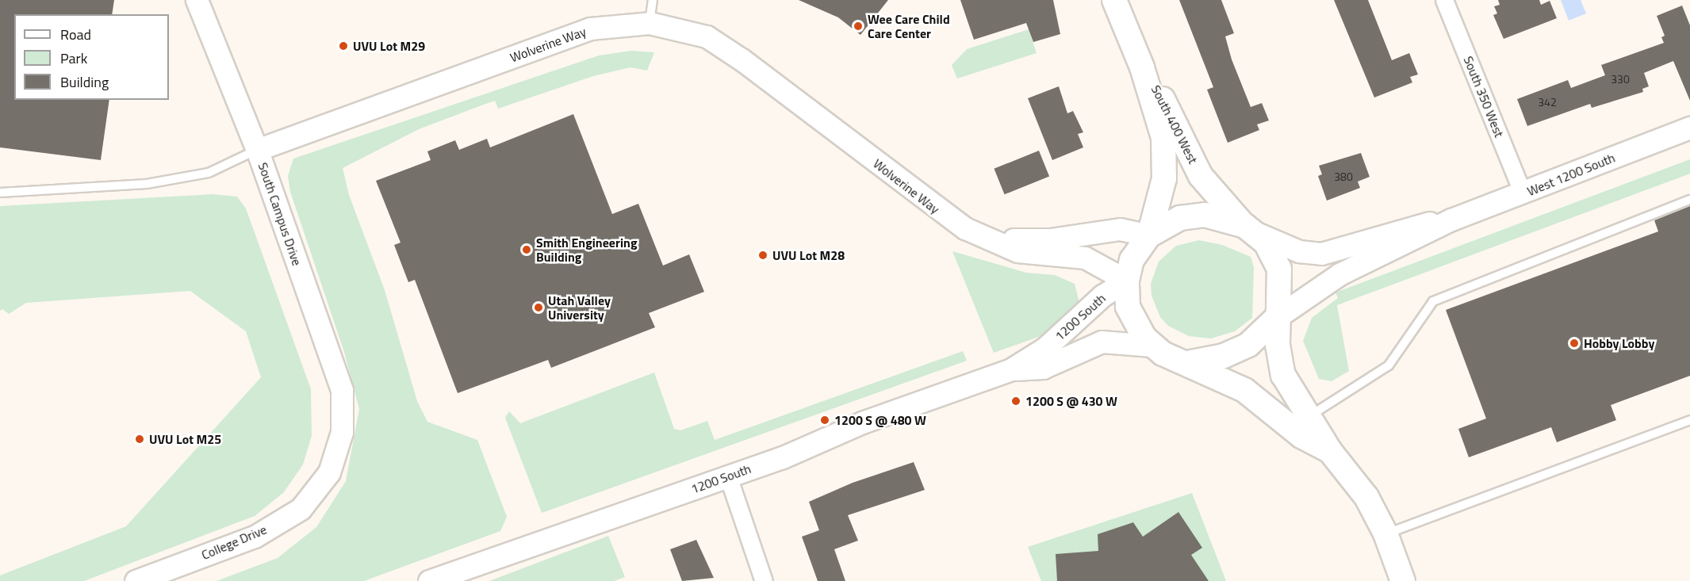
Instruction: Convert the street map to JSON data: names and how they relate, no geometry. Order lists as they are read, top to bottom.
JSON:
{
  "streets": {
    "main road": ["South 400 West"],
    "street": [
      "Wolverine Way",
      "South 350 West",
      "West 1200 South",
      "South Campus Drive",
      "1200 South",
      "College Drive"
    ]
  },
  "crossings": [
    ["Wolverine Way", "South 400 West"],
    ["Wolverine Way", "West 1200 South"],
    ["Wolverine Way", "South Campus Drive"],
    ["Wolverine Way", "1200 South"],
    ["South 350 West", "West 1200 South"],
    ["South 400 West", "West 1200 South"],
    ["South 400 West", "1200 South"],
    ["West 1200 South", "1200 South"],
    ["South Campus Drive", "College Drive"]
  ],
  "places": [
    "Wee Care Child Care Center",
    "UVU Lot M29",
    "Smith Engineering Building",
    "UVU Lot M28",
    "Utah Valley University",
    "Hobby Lobby",
    "1200 S @ 430 W",
    "1200 S @ 480 W",
    "UVU Lot M25"
  ],
  "house_numbers": ["330", "342", "380"],
  "legend": ["Road", "Park", "Building"]
}
